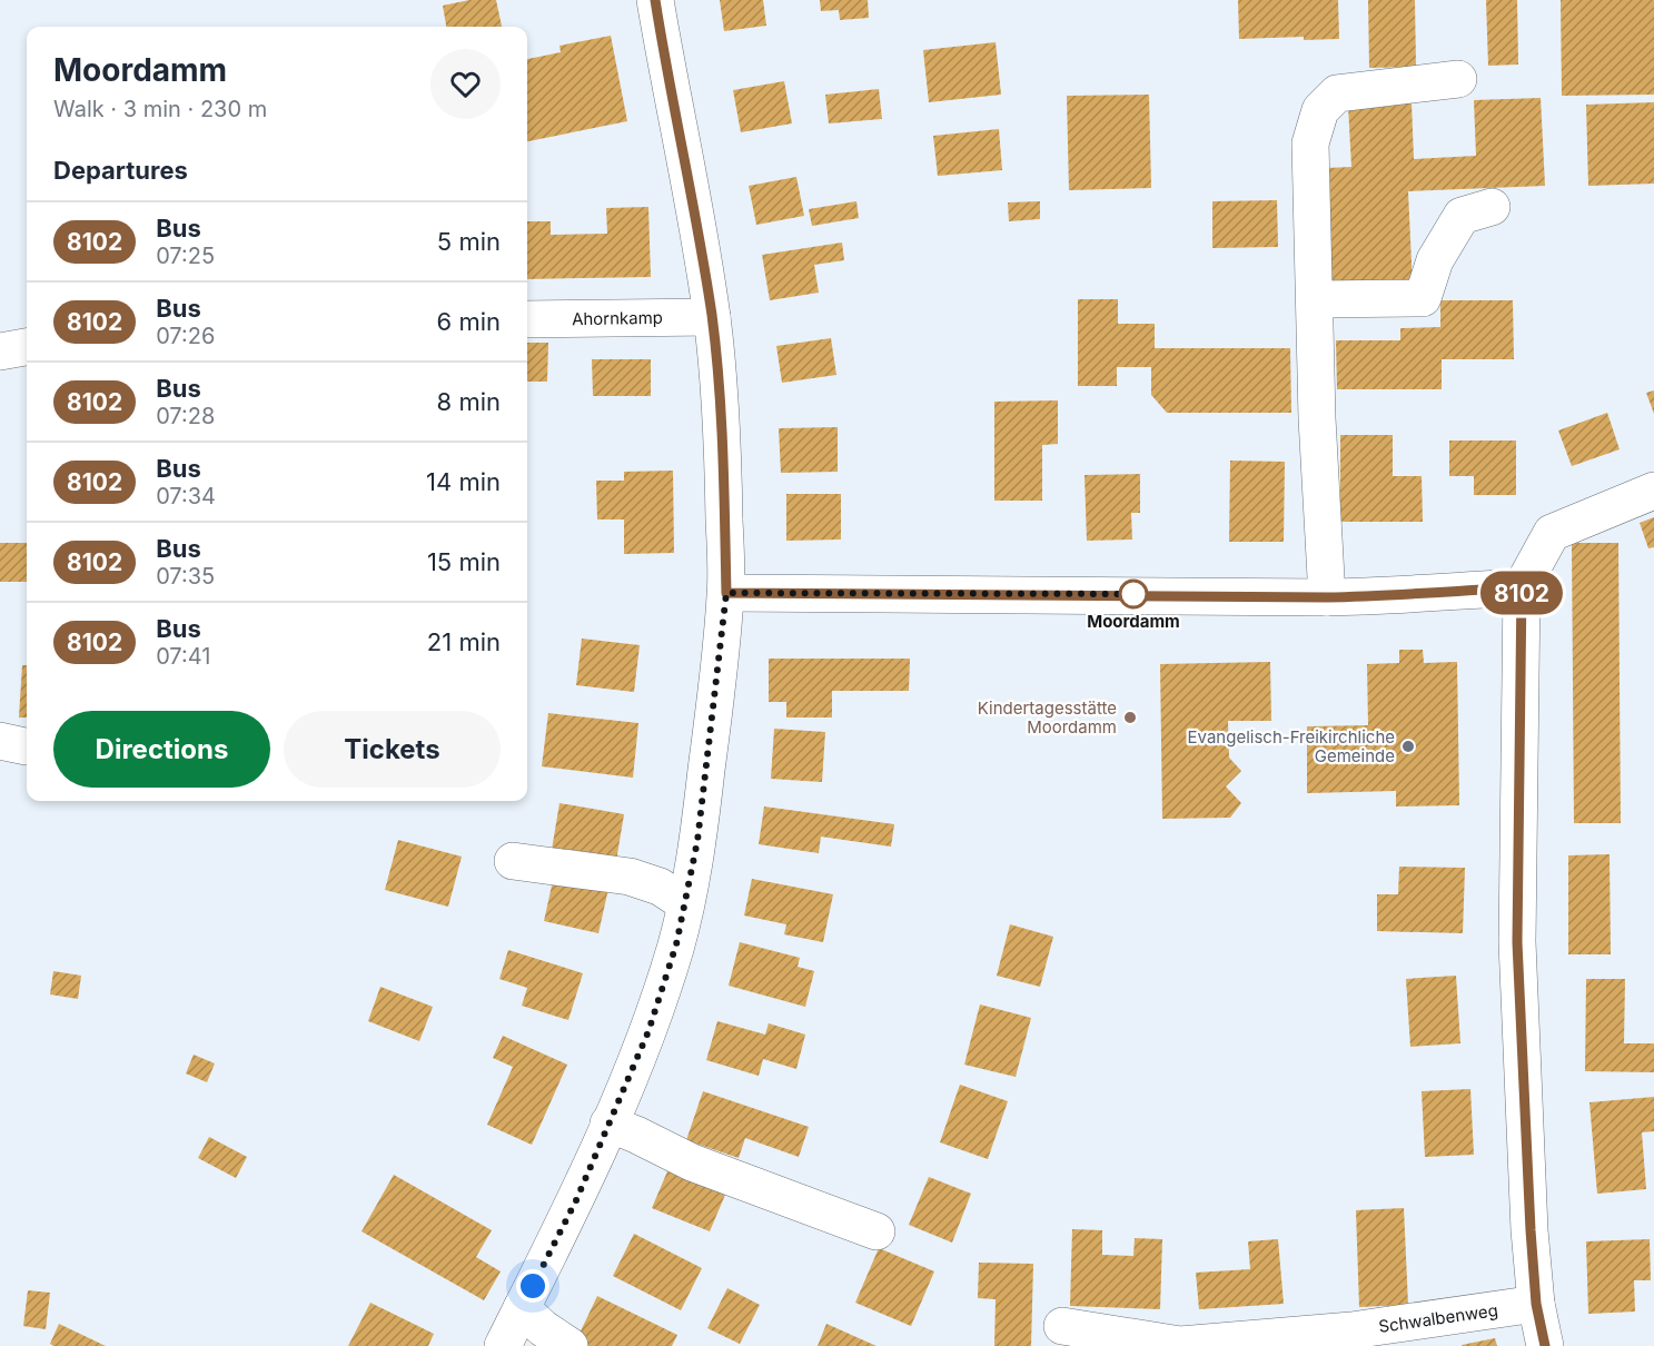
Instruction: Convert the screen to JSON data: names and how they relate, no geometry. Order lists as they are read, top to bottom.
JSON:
{
  "streets": {
    "street": ["Ahornkamp", "Schwalbenweg"]
  },
  "places": ["Moordamm", "Kindertagesstätte Moordamm", "Evangelisch-Freikirchliche Gemeinde"],
  "lines": ["bus line 8102"],
  "page": {
    "on_map": "8102",
    "heading": [
      ["Moordamm", "Walk · 3 min · 230 m"],
      "Departures"
    ],
    "list": [
      {
        "mark": "8102",
        "name": "Bus",
        "note": "07:25",
        "value": "5 min"
      },
      {
        "mark": "8102",
        "name": "Bus",
        "note": "07:26",
        "value": "6 min"
      },
      {
        "mark": "8102",
        "name": "Bus",
        "note": "07:28",
        "value": "8 min"
      },
      {
        "mark": "8102",
        "name": "Bus",
        "note": "07:34",
        "value": "14 min"
      },
      {
        "mark": "8102",
        "name": "Bus",
        "note": "07:35",
        "value": "15 min"
      },
      {
        "mark": "8102",
        "name": "Bus",
        "note": "07:41",
        "value": "21 min"
      }
    ],
    "buttons": ["Directions", "Tickets"]
  }
}
